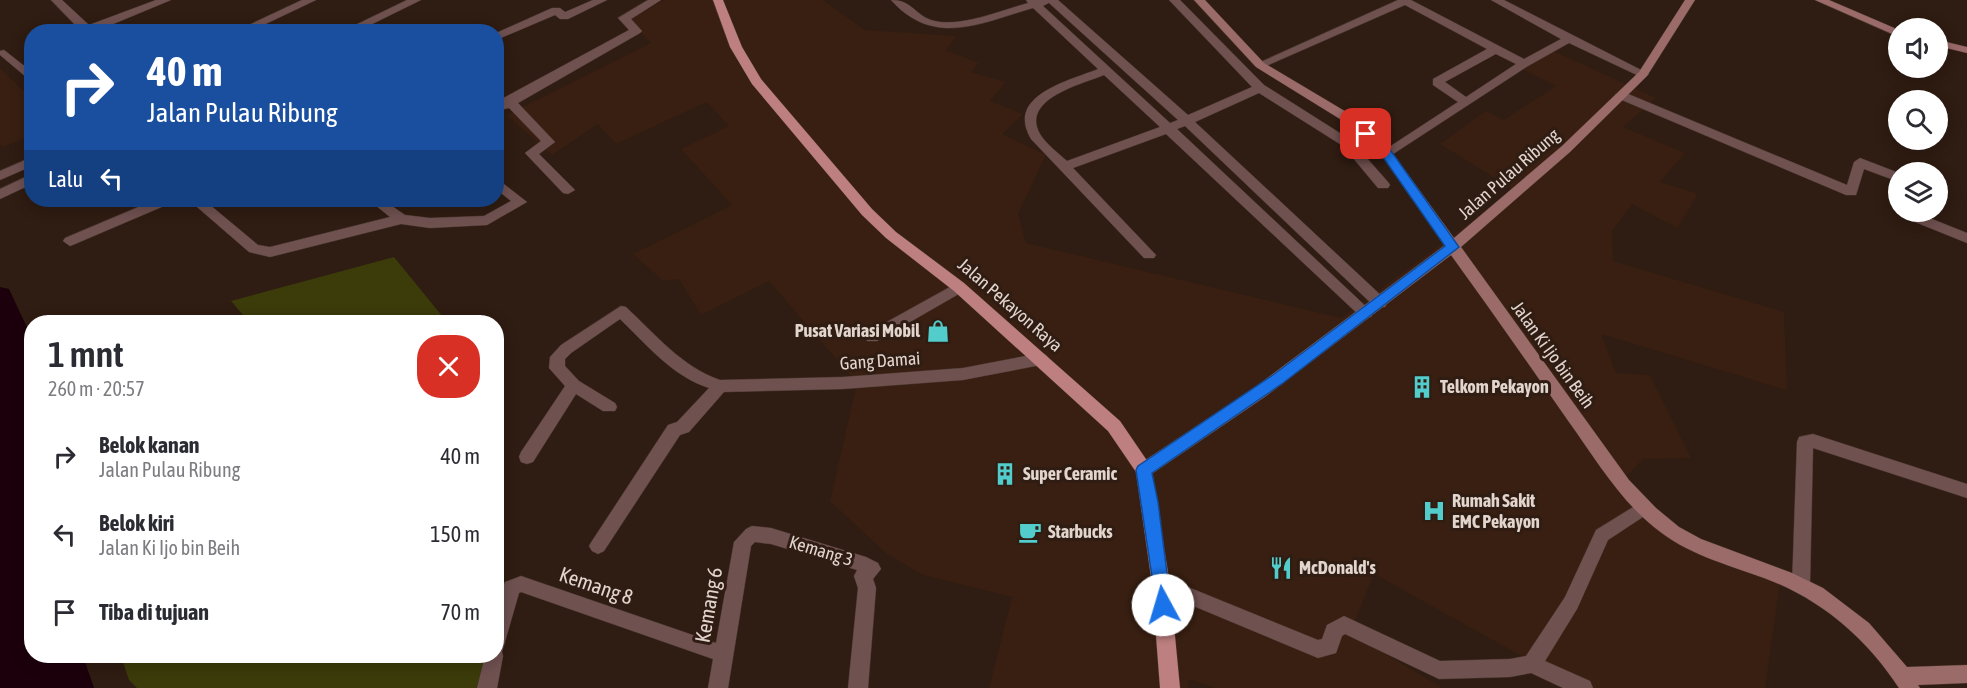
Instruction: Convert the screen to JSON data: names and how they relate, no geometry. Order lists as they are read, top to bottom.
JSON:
{
  "streets": {
    "main road": ["Jalan Pekayon Raya"],
    "street": [
      "Jalan Pulau Ribung",
      "Jalan Ki Ijo bin Beih",
      "Gang Damai",
      "Kemang 3",
      "Kemang 8",
      "Kemang 6"
    ]
  },
  "crossings": [
    ["Jalan Pulau Ribung", "Jalan Pekayon Raya"],
    ["Jalan Pulau Ribung", "Jalan Ki Ijo bin Beih"],
    ["Jalan Pekayon Raya", "Gang Damai"],
    ["Kemang 3", "Kemang 6"],
    ["Kemang 8", "Kemang 6"]
  ],
  "places": {
    "shop": ["Pusat Variasi Mobil"],
    "building": ["Telkom Pekayon", "Super Ceramic"],
    "hospital": ["Rumah Sakit EMC Pekayon"],
    "cafe": ["Starbucks"],
    "restaurant": ["McDonald's"]
  },
  "page": {
    "turn": ["40 m", "Jalan Pulau Ribung"],
    "then": "Lalu",
    "heading": ["1 mnt", "260 m · 20:57"],
    "list": [
      {
        "name": "Belok kanan",
        "note": "Jalan Pulau Ribung",
        "value": "40 m"
      },
      {
        "name": "Belok kiri",
        "note": "Jalan Ki Ijo bin Beih",
        "value": "150 m"
      },
      {
        "name": "Tiba di tujuan",
        "value": "70 m"
      }
    ]
  }
}
